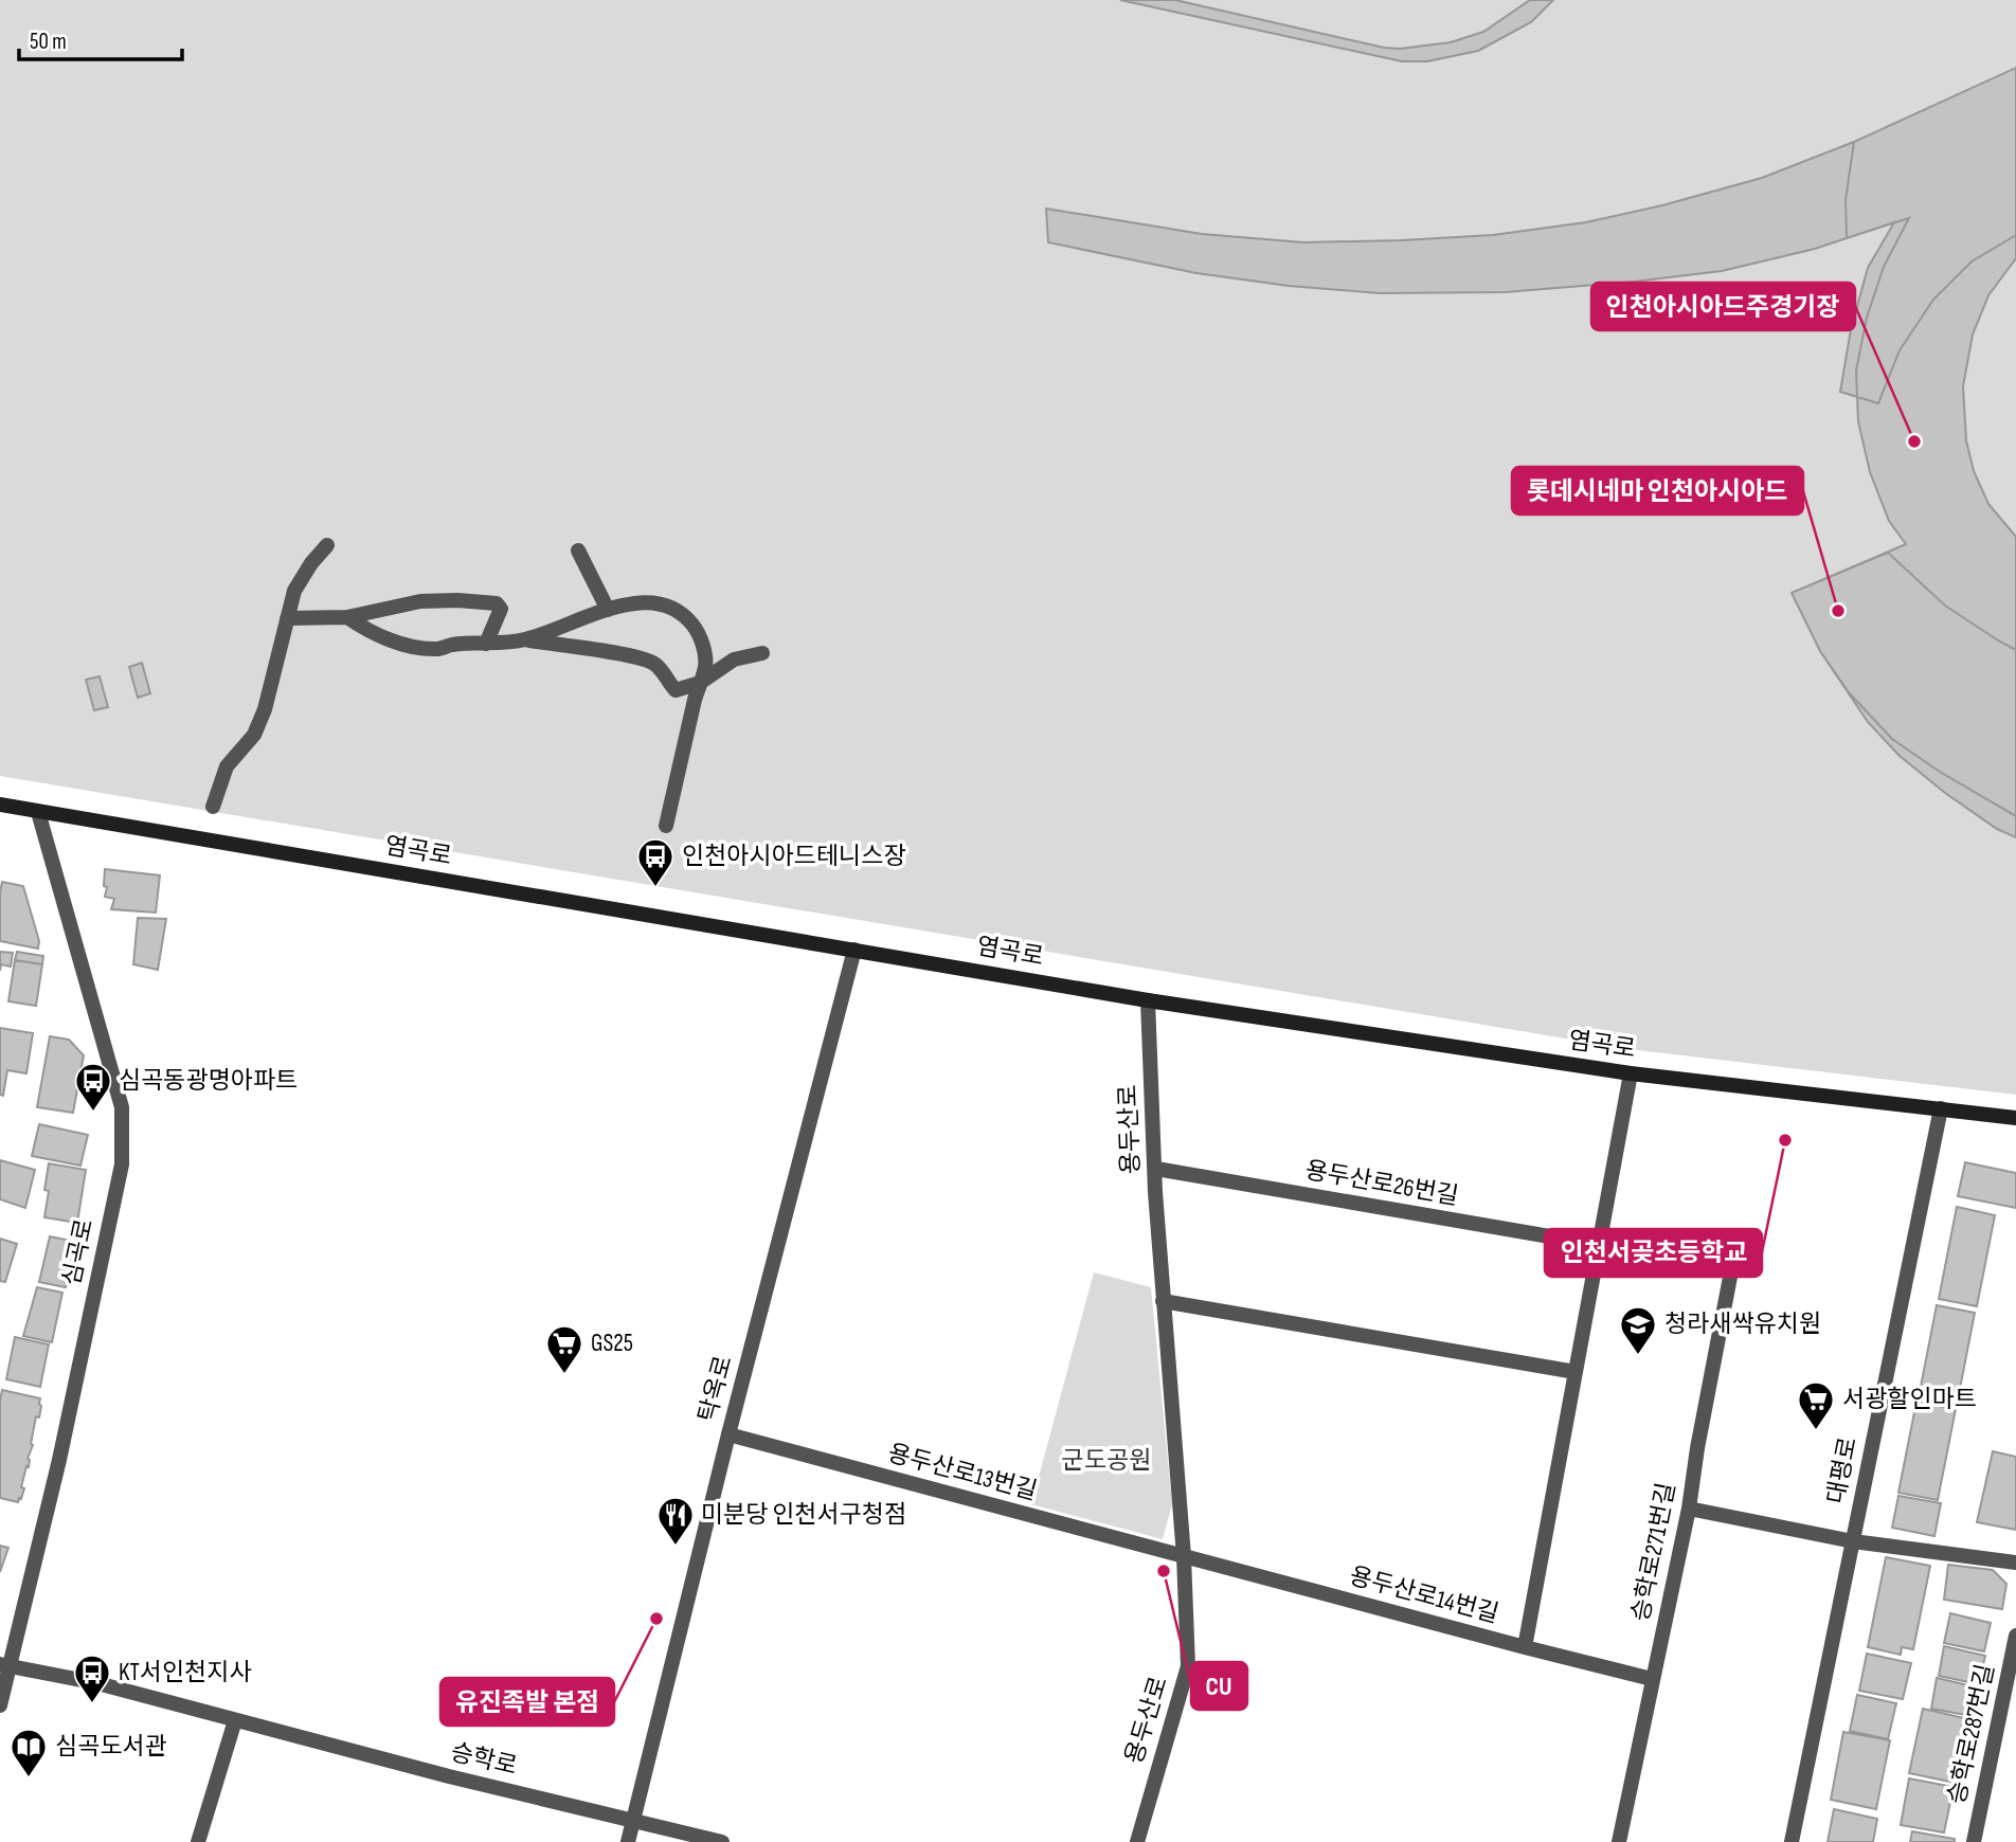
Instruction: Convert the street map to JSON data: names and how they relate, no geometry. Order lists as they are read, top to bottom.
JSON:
{
  "streets": {
    "main road": ["염곡로"],
    "street": [
      "용두산로",
      "용두산로26번길",
      "심곡로",
      "탁옥로",
      "대평로",
      "용두산로13번길",
      "승학로271번길",
      "용두산로14번길",
      "승학로287번길",
      "승학로"
    ]
  },
  "crossings": [
    ["염곡로", "용두산로"],
    ["염곡로", "심곡로"],
    ["염곡로", "탁옥로"],
    ["염곡로", "대평로"],
    ["용두산로", "용두산로26번길"],
    ["용두산로", "용두산로13번길"],
    ["용두산로", "용두산로14번길"],
    ["용두산로26번길", "승학로271번길"],
    ["심곡로", "승학로"],
    ["탁옥로", "용두산로13번길"],
    ["탁옥로", "승학로"],
    ["용두산로13번길", "용두산로14번길"],
    ["승학로271번길", "용두산로14번길"]
  ],
  "parks": ["군도공원"],
  "places": {
    "other": [
      "인천아시아드주경기장",
      "롯데시네마 인천아시아드",
      "인천서곶초등학교",
      "CU",
      "유진족발 본점"
    ],
    "bus stop": ["인천아시아드테니스장", "심곡동광명아파트", "KT서인천지사"],
    "school or university": ["청라새싹유치원"],
    "supermarket": ["GS25", "서광할인마트"],
    "restaurant": ["미분당 인천서구청점"],
    "library": ["심곡도서관"]
  },
  "scale_bar": "50 m"
}
